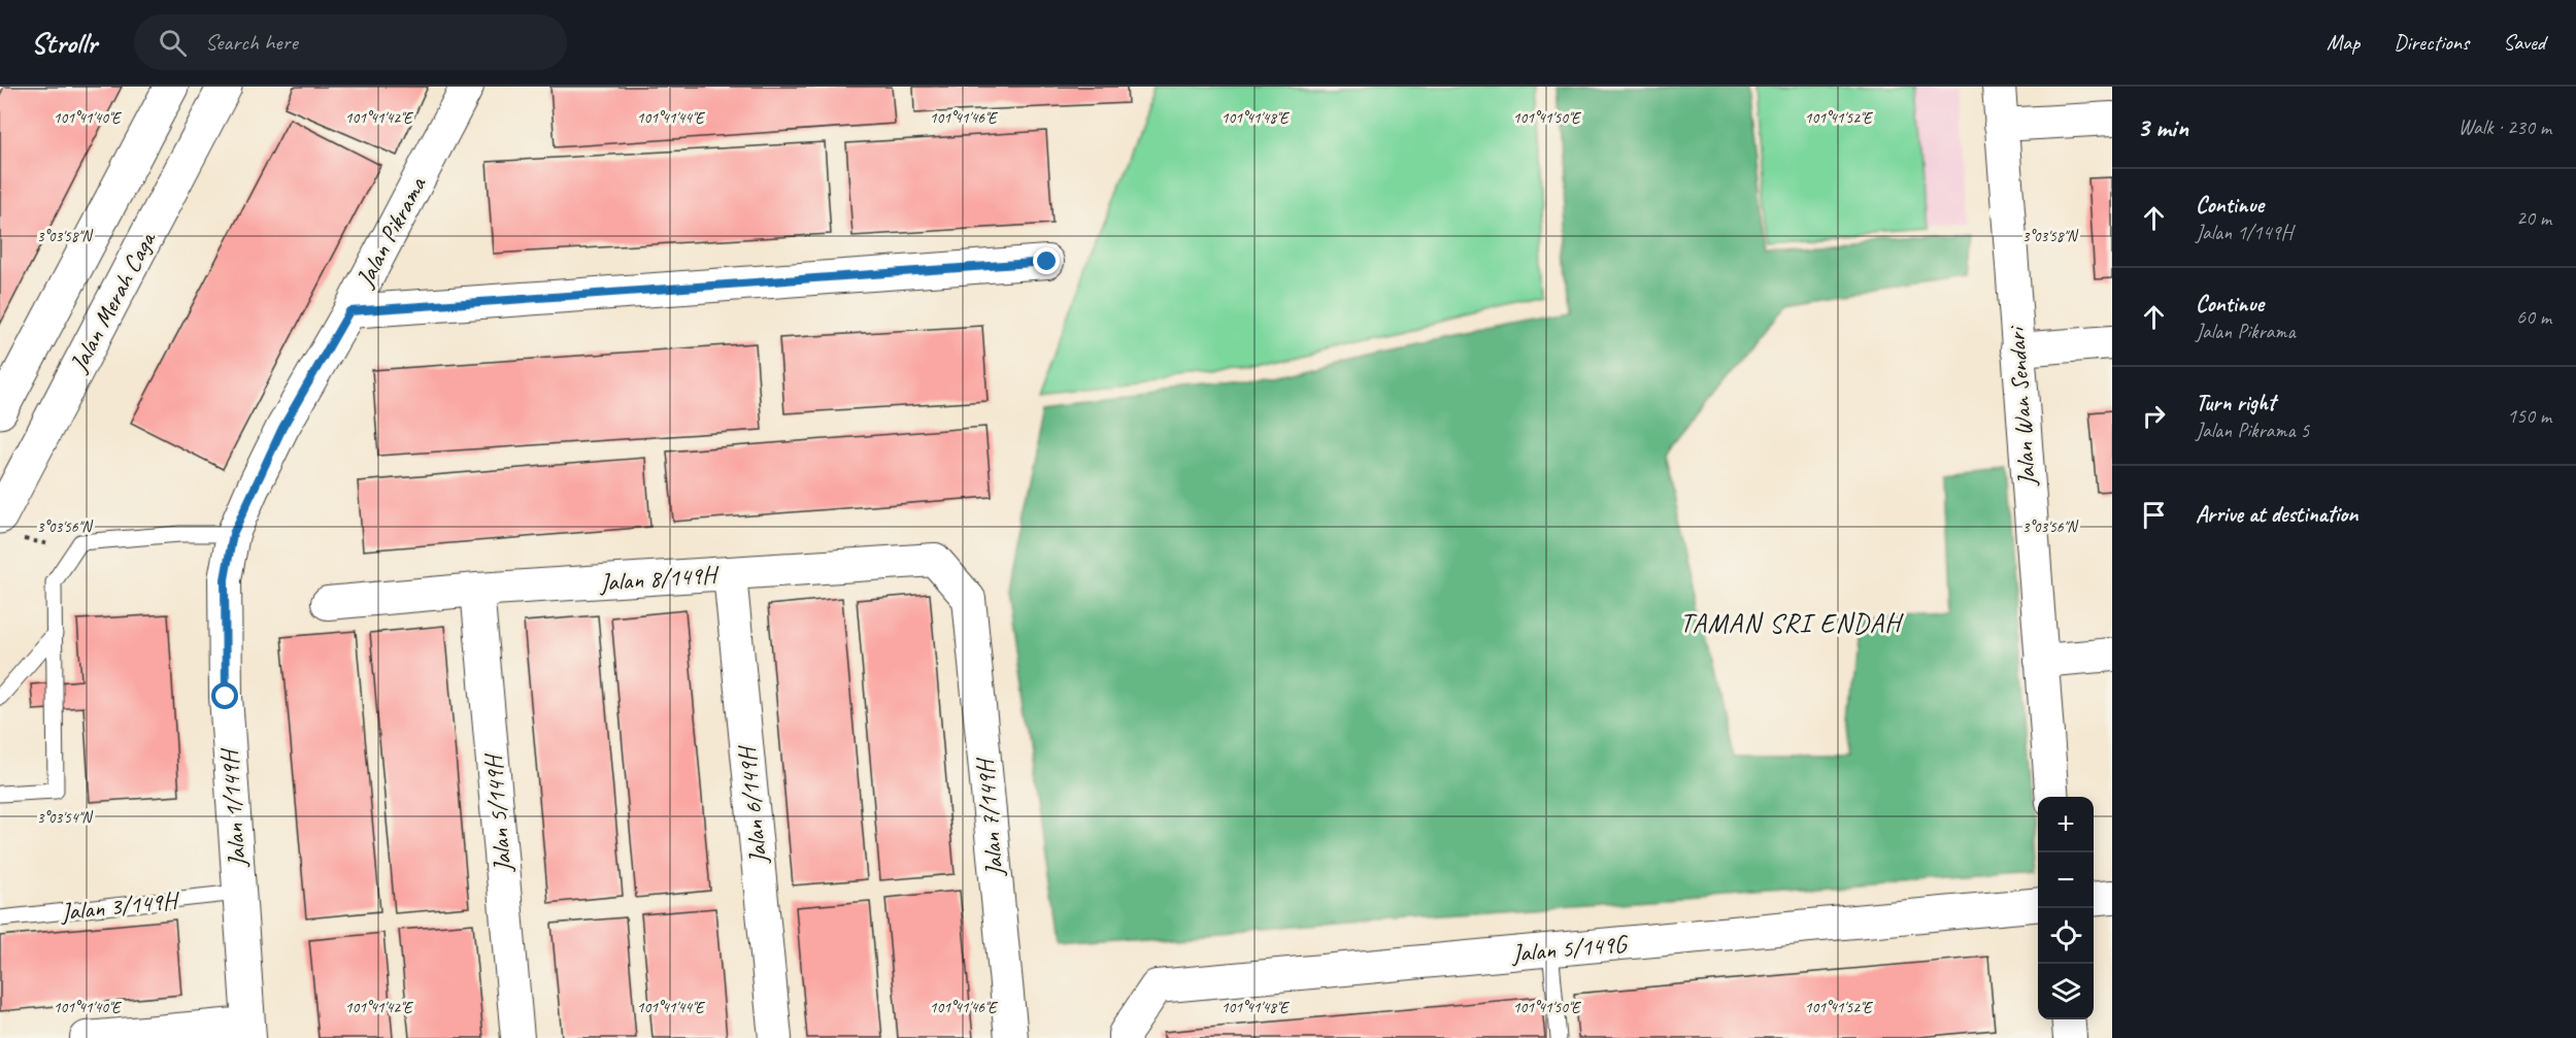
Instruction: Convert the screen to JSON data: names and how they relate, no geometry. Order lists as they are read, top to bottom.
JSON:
{
  "streets": {
    "street": [
      "Jalan Pikrama",
      "Jalan Merah Caga",
      "Jalan Wan Sendari",
      "Jalan 8/149H",
      "Jalan 6/149H",
      "Jalan 1/149H",
      "Jalan 5/149H",
      "Jalan 7/149H",
      "Jalan 5/149G"
    ],
    "lane": ["Jalan 3/149H"]
  },
  "crossings": [
    ["Jalan Pikrama", "Jalan 1/149H"],
    ["Jalan 8/149H", "Jalan 6/149H"],
    ["Jalan 8/149H", "Jalan 5/149H"],
    ["Jalan 8/149H", "Jalan 7/149H"],
    ["Jalan 1/149H", "Jalan 3/149H"]
  ],
  "districts": ["TAMAN SRI ENDAH"],
  "page": {
    "header": "Strollr",
    "search": "Search here",
    "nav": ["Map", "Directions", "Saved"],
    "heading": ["3 min", "Walk · 230 m"],
    "list": [
      ["Continue", "Jalan 1/149H", "20 m"],
      ["Continue", "Jalan Pikrama", "60 m"],
      ["Turn right", "Jalan Pikrama 5", "150 m"],
      "Arrive at destination"
    ],
    "map_buttons": ["+", "−"]
  },
  "coordinates": [
    "101°41'40\"E",
    "101°41'42\"E",
    "101°41'44\"E",
    "101°41'46\"E",
    "101°41'48\"E",
    "101°41'50\"E",
    "101°41'52\"E",
    "3°03'58\"N",
    "3°03'56\"N",
    "3°03'54\"N"
  ]
}
